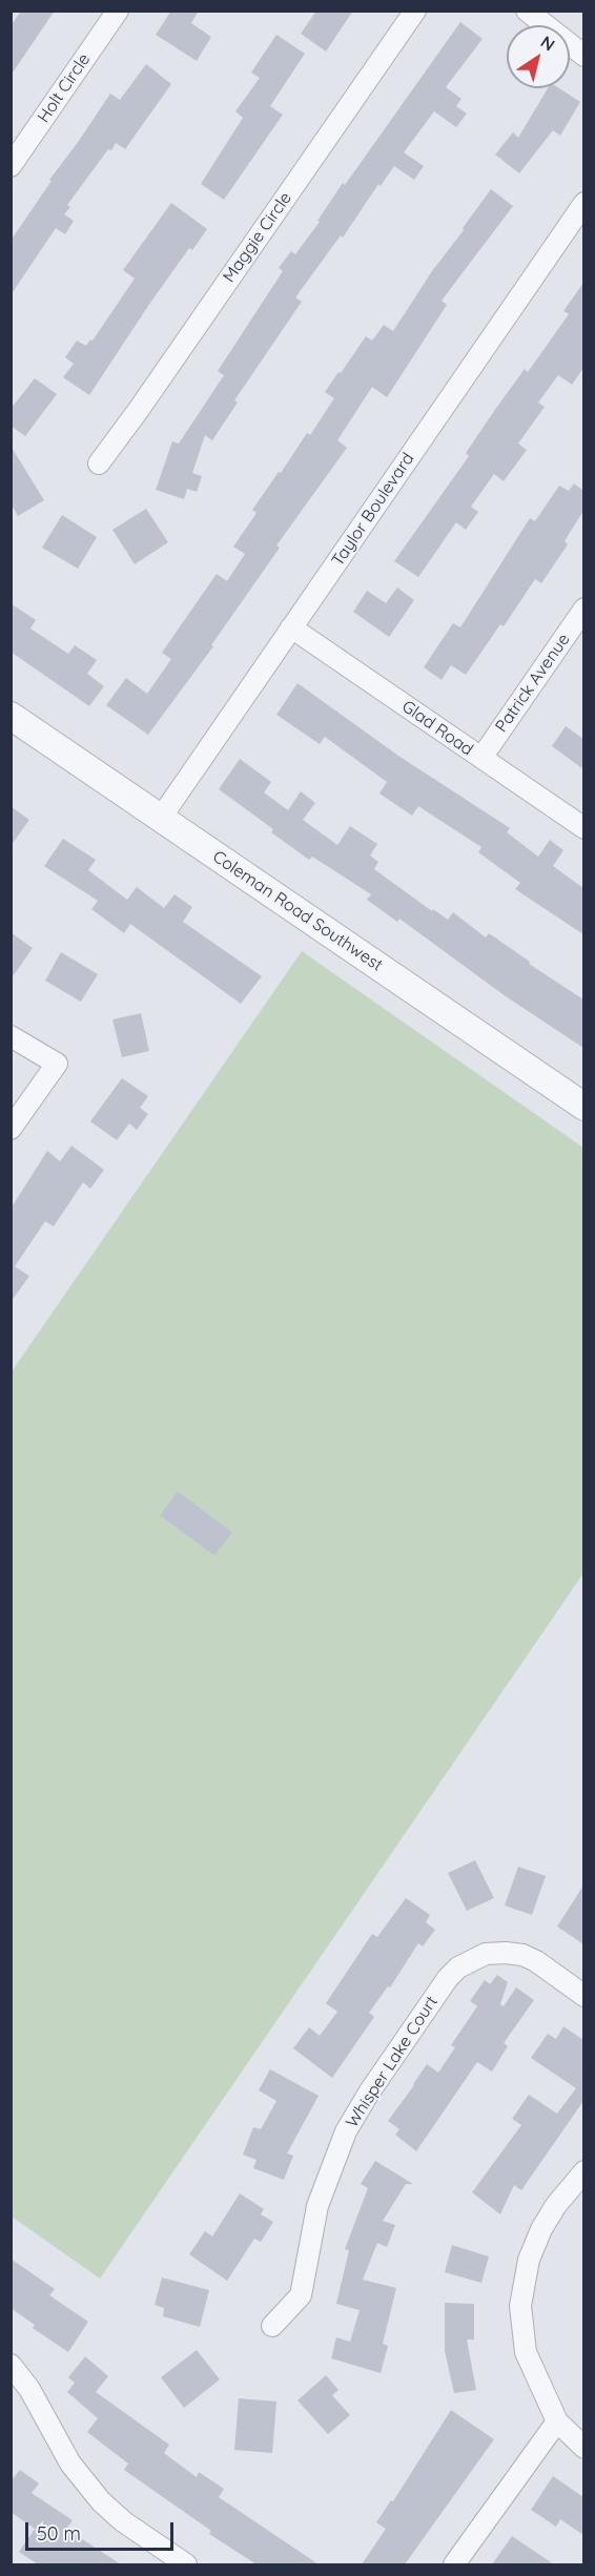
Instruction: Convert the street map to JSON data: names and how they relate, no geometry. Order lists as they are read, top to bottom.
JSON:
{
  "streets": {
    "street": [
      "Holt Circle",
      "Maggie Circle",
      "Taylor Boulevard",
      "Patrick Avenue",
      "Glad Road",
      "Coleman Road Southwest",
      "Whisper Lake Court"
    ]
  },
  "crossings": [
    ["Taylor Boulevard", "Glad Road"],
    ["Taylor Boulevard", "Coleman Road Southwest"],
    ["Patrick Avenue", "Glad Road"]
  ],
  "scale_bar": "50 m",
  "north": "top right"
}
